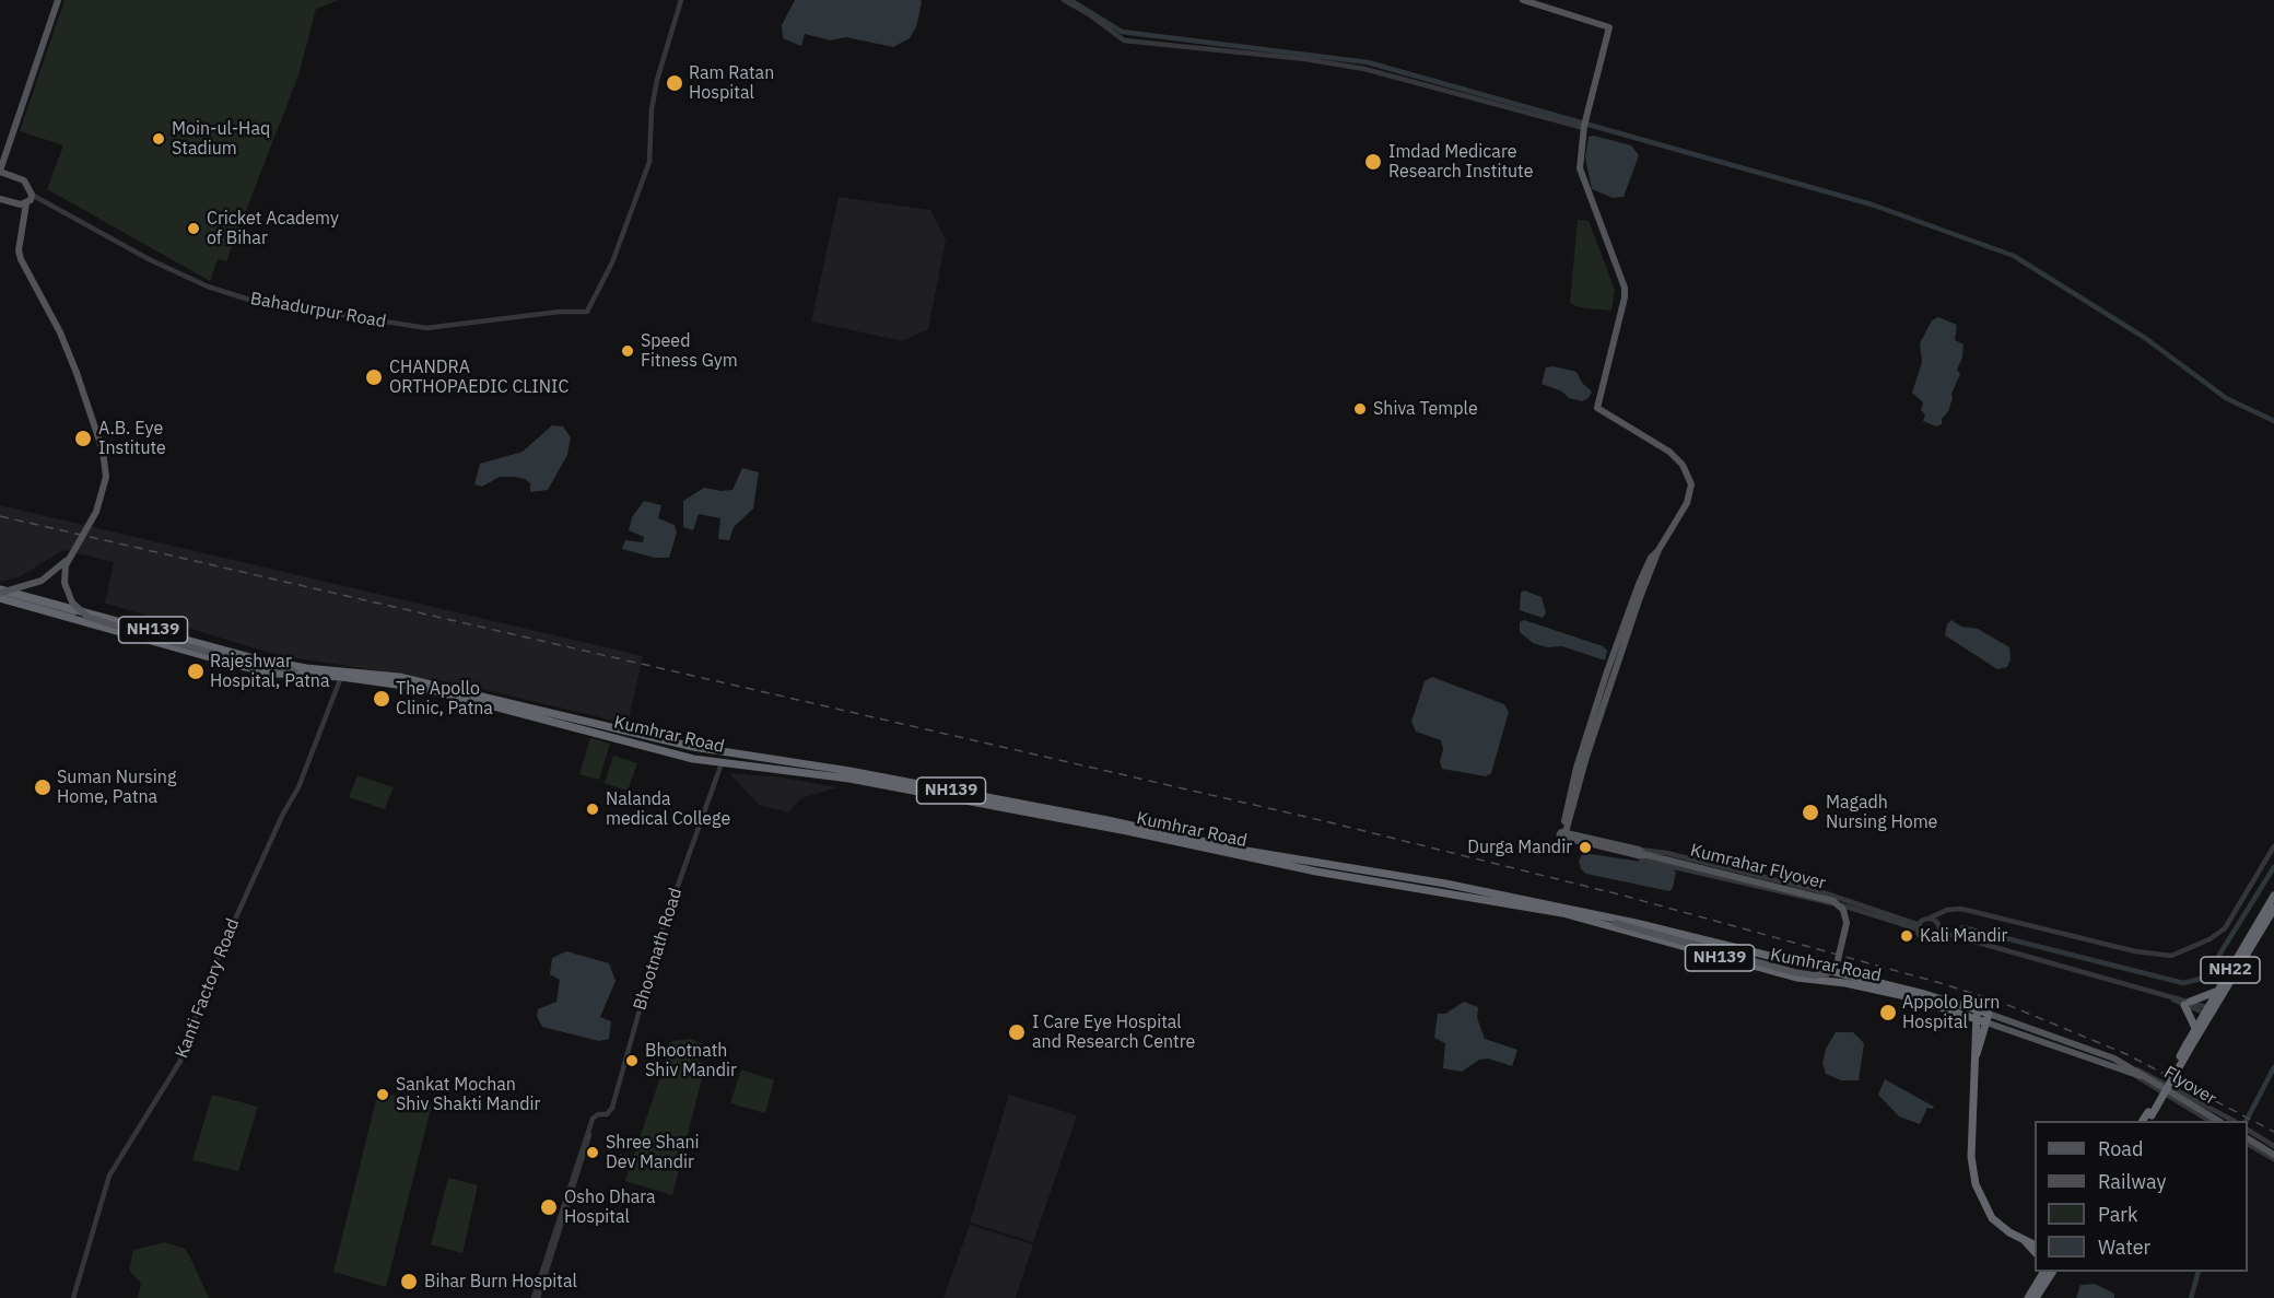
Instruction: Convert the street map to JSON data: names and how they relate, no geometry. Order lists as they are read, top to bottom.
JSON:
{
  "streets": {
    "highway": ["NH139", "Kumhrar Road", "NH22"],
    "main road": ["Kumrahar Flyover", "Flyover"],
    "street": ["Bahadurpur Road", "Bhootnath Road", "Kanti Factory Road"]
  },
  "crossings": [
    ["NH139", "Kumhrar Road"],
    ["NH139", "Kumrahar Flyover"],
    ["NH139", "Kanti Factory Road"],
    ["Kumhrar Road", "Kumrahar Flyover"],
    ["Kumhrar Road", "Bhootnath Road"],
    ["Kumhrar Road", "Flyover"]
  ],
  "places": [
    "Ram Ratan Hospital",
    "Moin-ul-Haq Stadium",
    "Imdad Medicare Research Institute",
    "Cricket Academy of Bihar",
    "Speed Fitness Gym",
    "CHANDRA ORTHOPAEDIC CLINIC",
    "Shiva Temple",
    "A.B. Eye Institute",
    "Rajeshwar Hospital, Patna",
    "The Apollo Clinic, Patna",
    "Suman Nursing Home, Patna",
    "Nalanda medical College",
    "Magadh Nursing Home",
    "Durga Mandir",
    "Kali Mandir",
    "Appolo Burn Hospital",
    "I Care Eye Hospital and Research Centre",
    "Bhootnath Shiv Mandir",
    "Sankat Mochan Shiv Shakti Mandir",
    "Shree Shani Dev Mandir",
    "Osho Dhara Hospital",
    "Bihar Burn Hospital"
  ],
  "legend": [
    "Road",
    "Railway",
    "Park",
    "Water"
  ]
}
